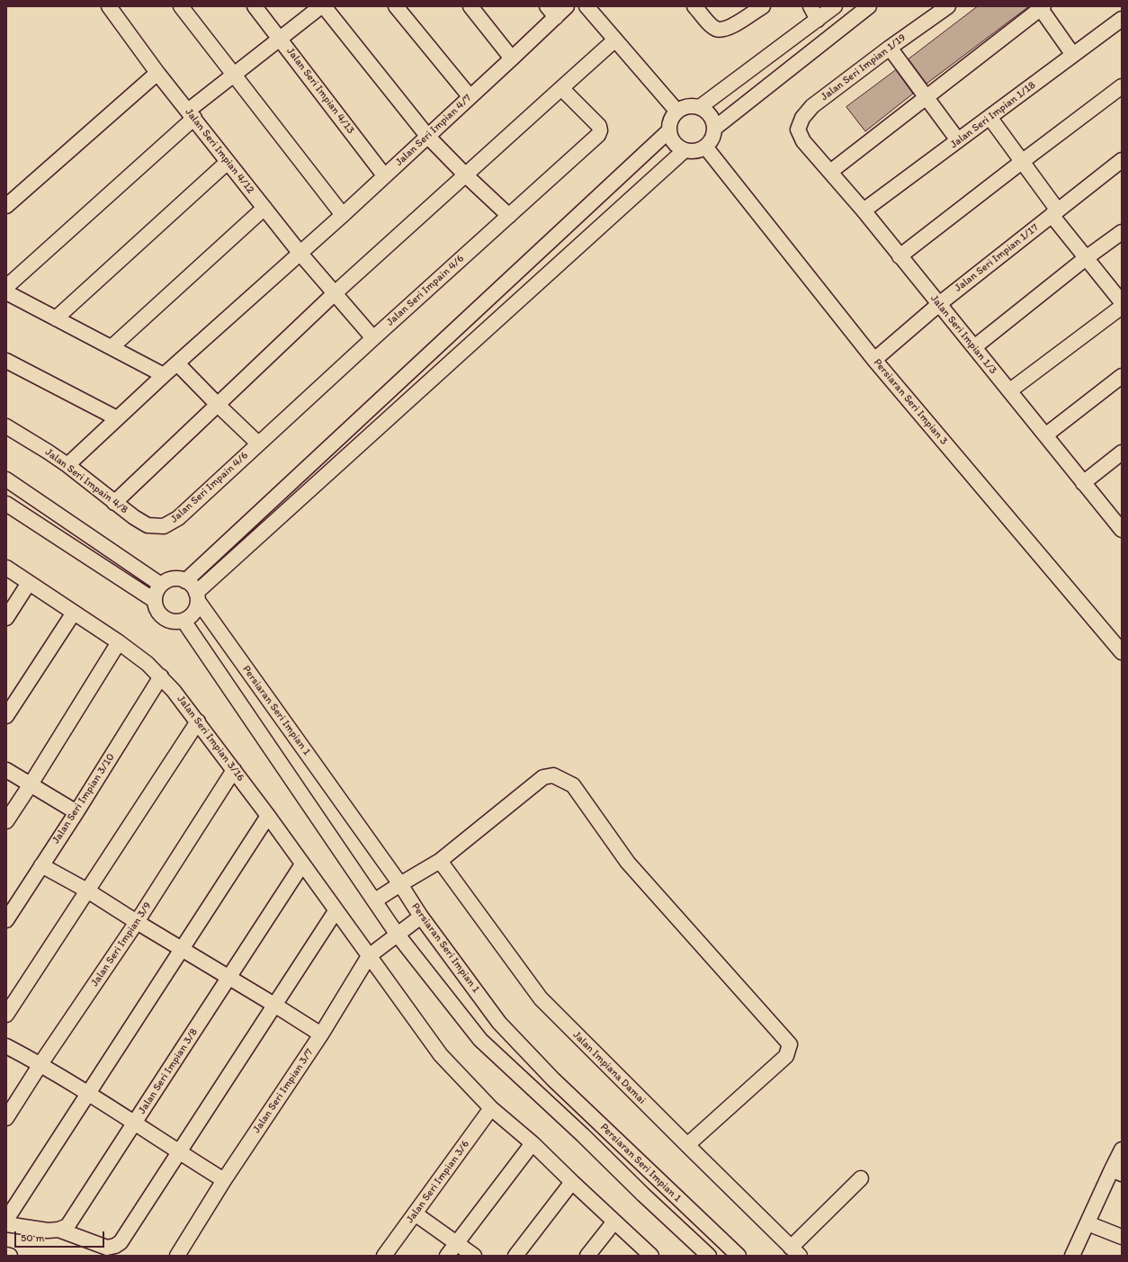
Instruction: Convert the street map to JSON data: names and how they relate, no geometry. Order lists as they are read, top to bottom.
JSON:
{
  "streets": {
    "street": [
      "Jalan Seri Impian 1/19",
      "Jalan Seri Impian 4/13",
      "Jalan Seri Impian 1/18",
      "Jalan Seri Impian 4/7",
      "Jalan Seri Impian 4/12",
      "Jalan Seri Impian 1/17",
      "Jalan Seri Impain 4/6",
      "Jalan Seri Impian 1/3",
      "Persiaran Seri Impian 3",
      "Jalan Seri Impain 4/8",
      "Persiaran Seri Impian 1",
      "Jalan Seri Impian 3/16",
      "Jalan Seri Impian 3/10",
      "Jalan Seri Impian 3/9",
      "Jalan Impiana Damai",
      "Jalan Seri Impian 3/8",
      "Jalan Seri Impian 3/7",
      "Jalan Seri Impian 3/6"
    ]
  },
  "crossings": [
    ["Jalan Seri Impian 1/19", "Jalan Seri Impian 1/3"],
    ["Jalan Seri Impian 4/13", "Jalan Seri Impian 4/7"],
    ["Jalan Seri Impian 1/18", "Jalan Seri Impian 1/3"],
    ["Jalan Seri Impian 4/7", "Jalan Seri Impian 4/12"],
    ["Jalan Seri Impian 4/7", "Jalan Seri Impain 4/8"],
    ["Jalan Seri Impian 4/12", "Jalan Seri Impain 4/6"],
    ["Jalan Seri Impian 1/17", "Jalan Seri Impian 1/3"],
    ["Jalan Seri Impian 1/17", "Persiaran Seri Impian 3"],
    ["Jalan Seri Impain 4/6", "Jalan Seri Impain 4/8"],
    ["Persiaran Seri Impian 1", "Jalan Seri Impian 3/7"],
    ["Jalan Seri Impian 3/16", "Jalan Seri Impian 3/10"],
    ["Jalan Seri Impian 3/16", "Jalan Seri Impian 3/9"],
    ["Jalan Seri Impian 3/16", "Jalan Seri Impian 3/8"],
    ["Jalan Seri Impian 3/16", "Jalan Seri Impian 3/7"],
    ["Jalan Seri Impian 3/16", "Jalan Seri Impian 3/6"]
  ],
  "scale_bar": "50 m"
}
